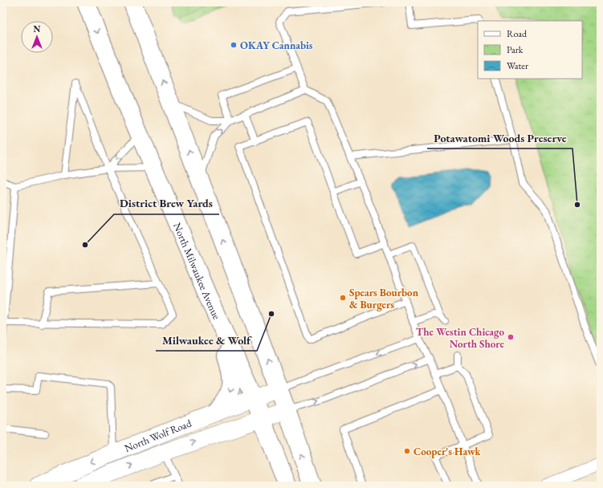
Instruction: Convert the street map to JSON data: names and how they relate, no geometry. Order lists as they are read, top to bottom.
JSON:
{
  "streets": {
    "main road": ["North Milwaukee Avenue", "North Wolf Road"]
  },
  "crossings": [
    ["North Milwaukee Avenue", "North Wolf Road"]
  ],
  "places": [
    "OKAY Cannabis",
    "Potawatomi Woods Preserve",
    "District Brew Yards",
    "Spears Bourbon & Burgers",
    "Milwaukee & Wolf",
    "The Westin Chicago North Shore",
    "Cooper's Hawk"
  ],
  "legend": ["Road", "Park", "Water"],
  "north": "top"
}
